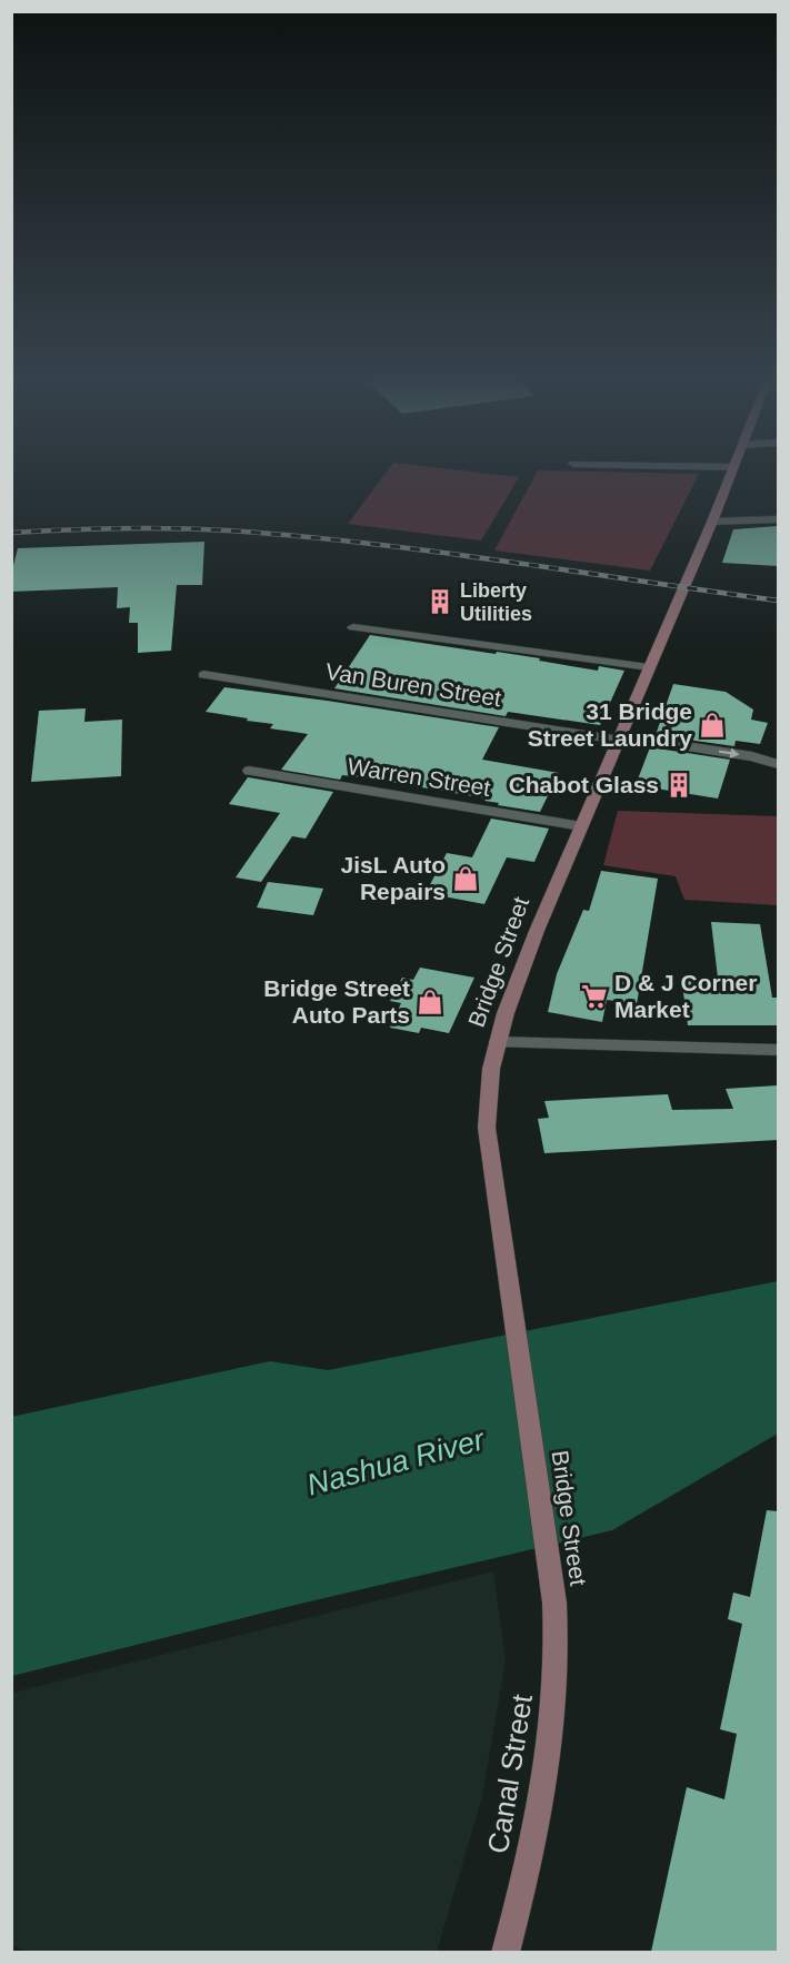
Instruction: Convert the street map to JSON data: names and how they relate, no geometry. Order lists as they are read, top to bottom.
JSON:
{
  "streets": {
    "street": [
      "Van Buren Street",
      "Warren Street",
      "Bridge Street",
      "Canal Street"
    ]
  },
  "crossings": [
    ["Van Buren Street", "Bridge Street"],
    ["Warren Street", "Bridge Street"],
    ["Bridge Street", "Canal Street"]
  ],
  "water": ["Nashua River"],
  "places": {
    "building": ["Liberty Utilities", "Chabot Glass"],
    "shop": ["31 Bridge Street Laundry", "JisL Auto Repairs", "Bridge Street Auto Parts"],
    "supermarket": ["D & J Corner Market"]
  }
}
